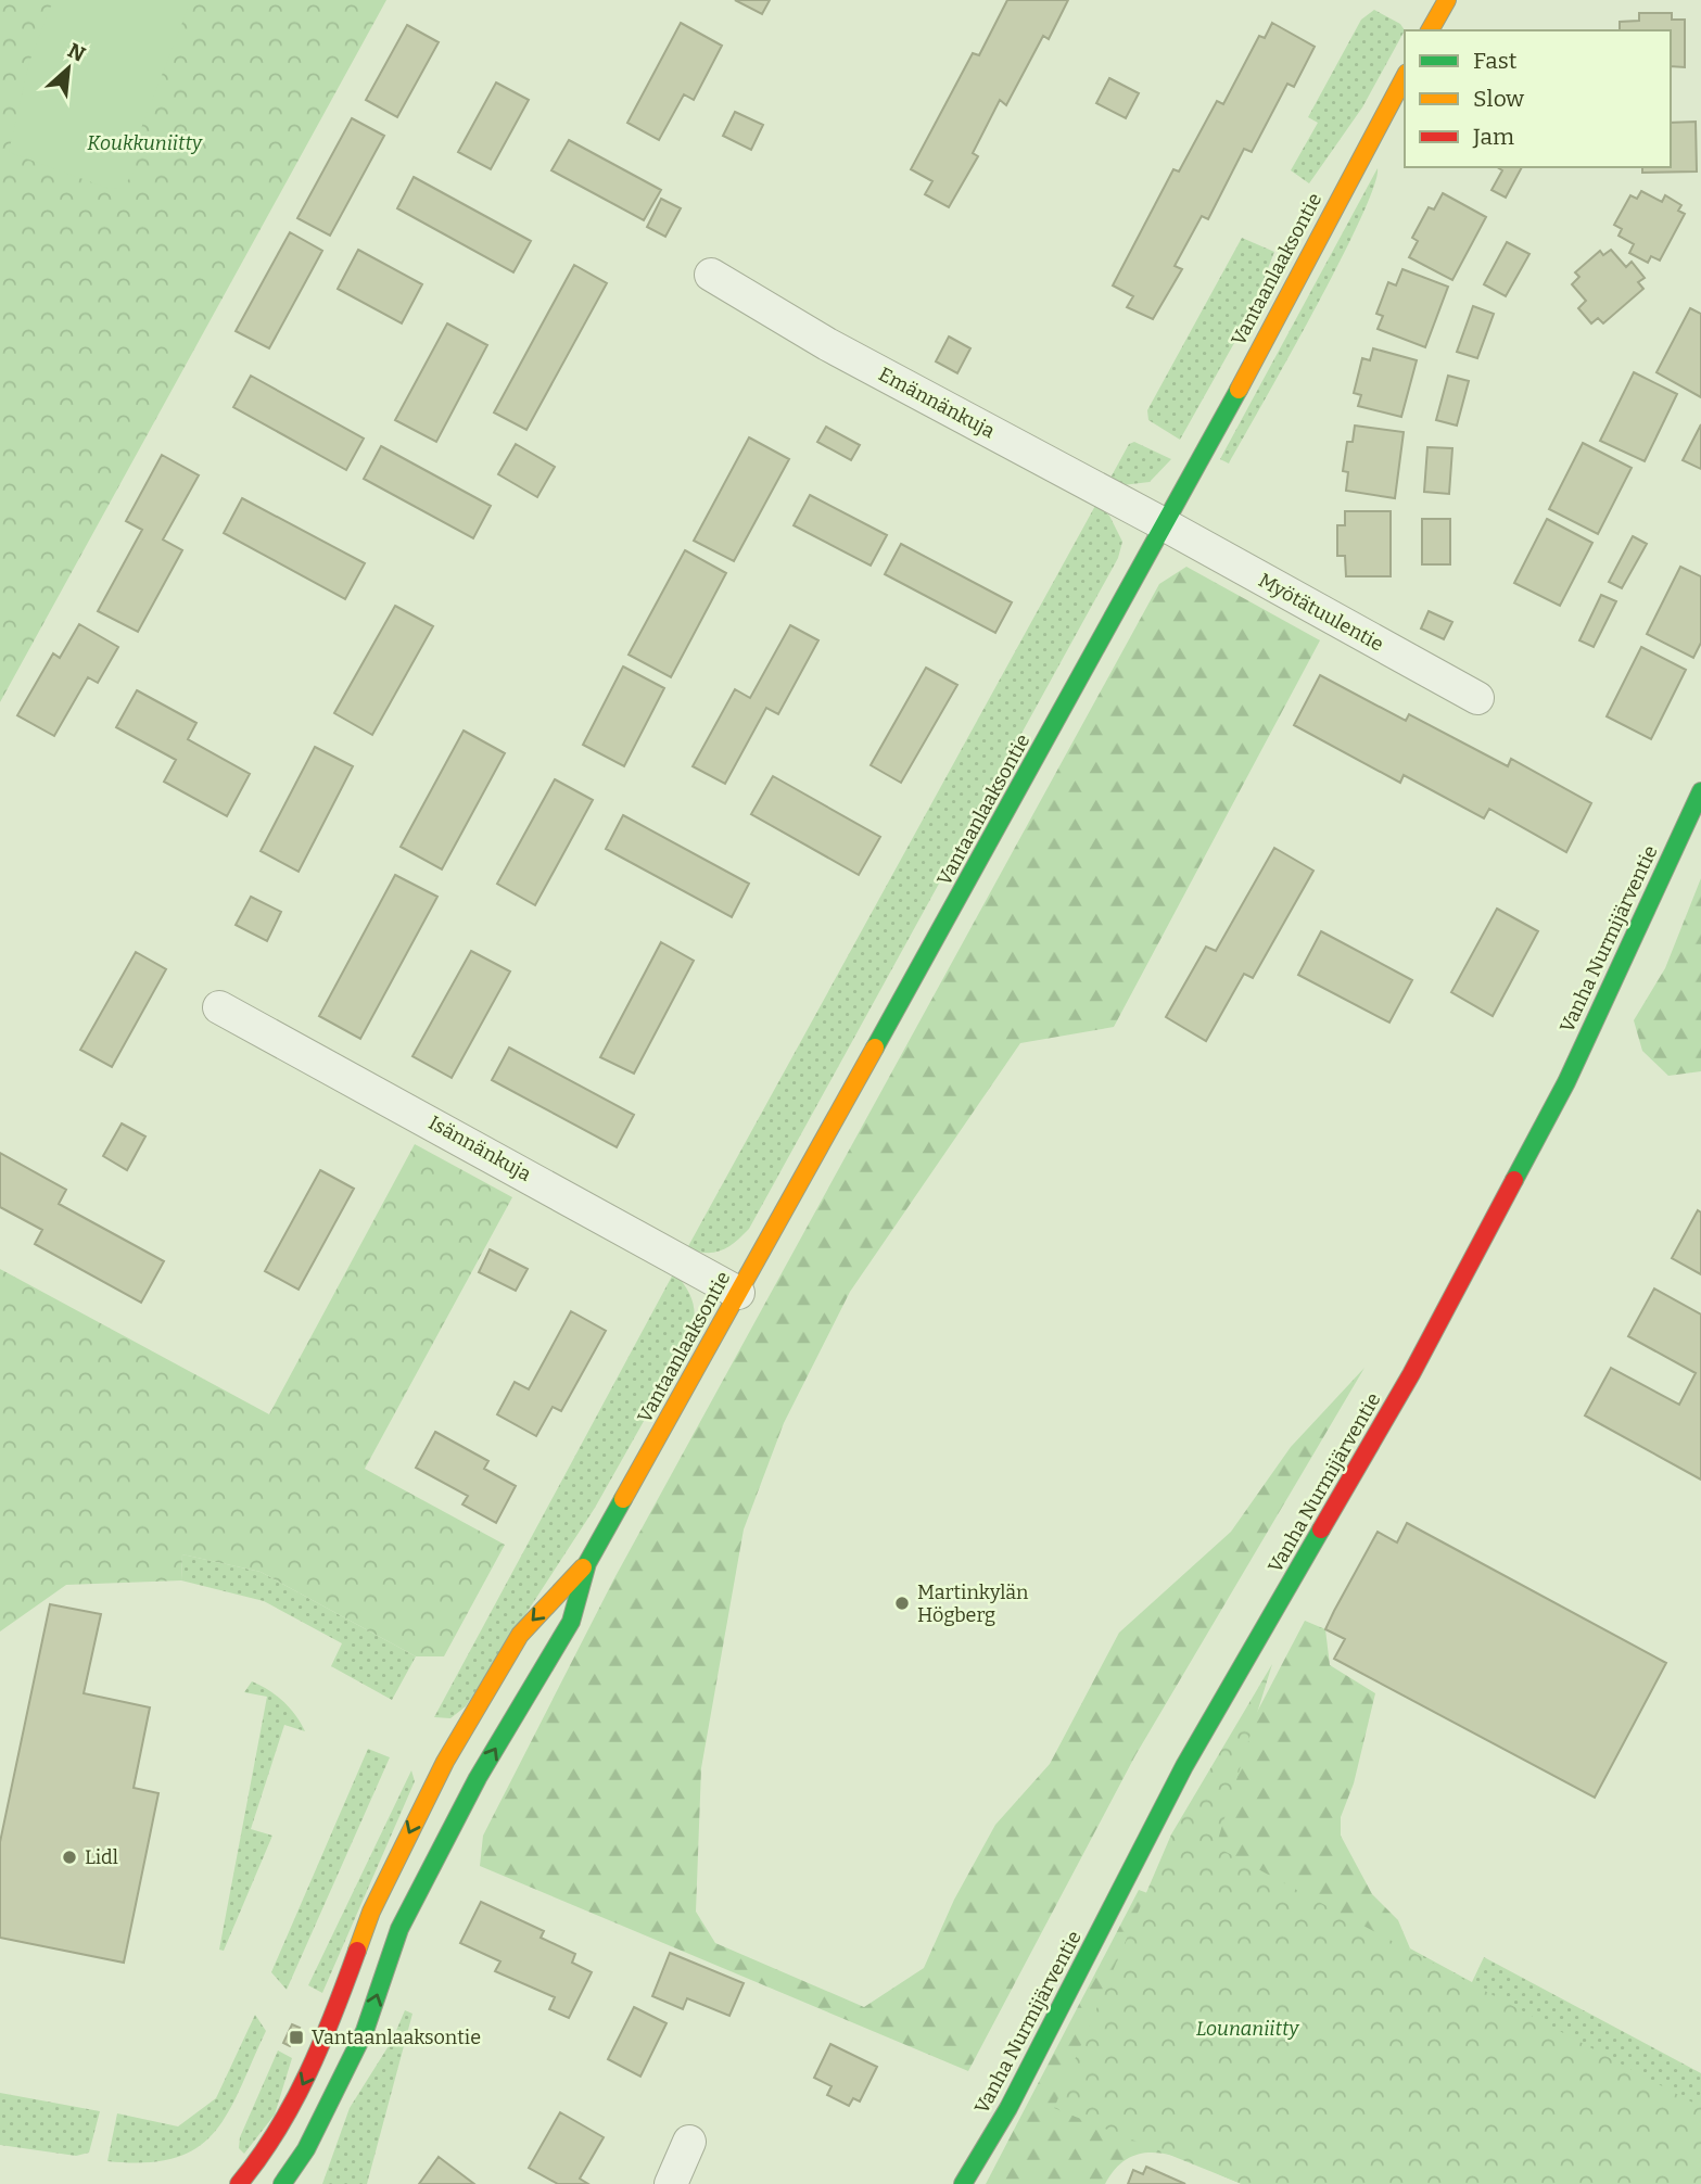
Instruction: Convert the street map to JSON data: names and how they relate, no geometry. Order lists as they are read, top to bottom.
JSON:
{
  "streets": {
    "main road": ["Vantaanlaaksontie", "Vanha Nurmijärventie"],
    "street": ["Emännänkuja", "Myötätuulentie", "Isännänkuja"]
  },
  "crossings": [
    ["Vantaanlaaksontie", "Emännänkuja"],
    ["Vantaanlaaksontie", "Myötätuulentie"],
    ["Vantaanlaaksontie", "Isännänkuja"],
    ["Emännänkuja", "Myötätuulentie"]
  ],
  "parks": ["Koukkuniitty", "Lounaniitty"],
  "places": {
    "other": ["Martinkylän Högberg", "Lidl"],
    "transit": ["Vantaanlaaksontie"]
  },
  "legend": ["Fast", "Slow", "Jam"],
  "north": "top right"
}
